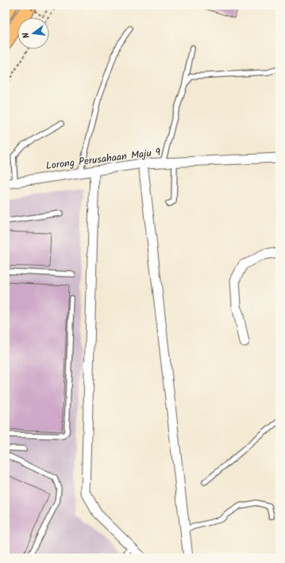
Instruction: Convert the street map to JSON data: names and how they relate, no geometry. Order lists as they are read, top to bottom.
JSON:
{
  "streets": {
    "street": ["Lorong Perusahaan Maju 9"]
  },
  "north": "left"
}
